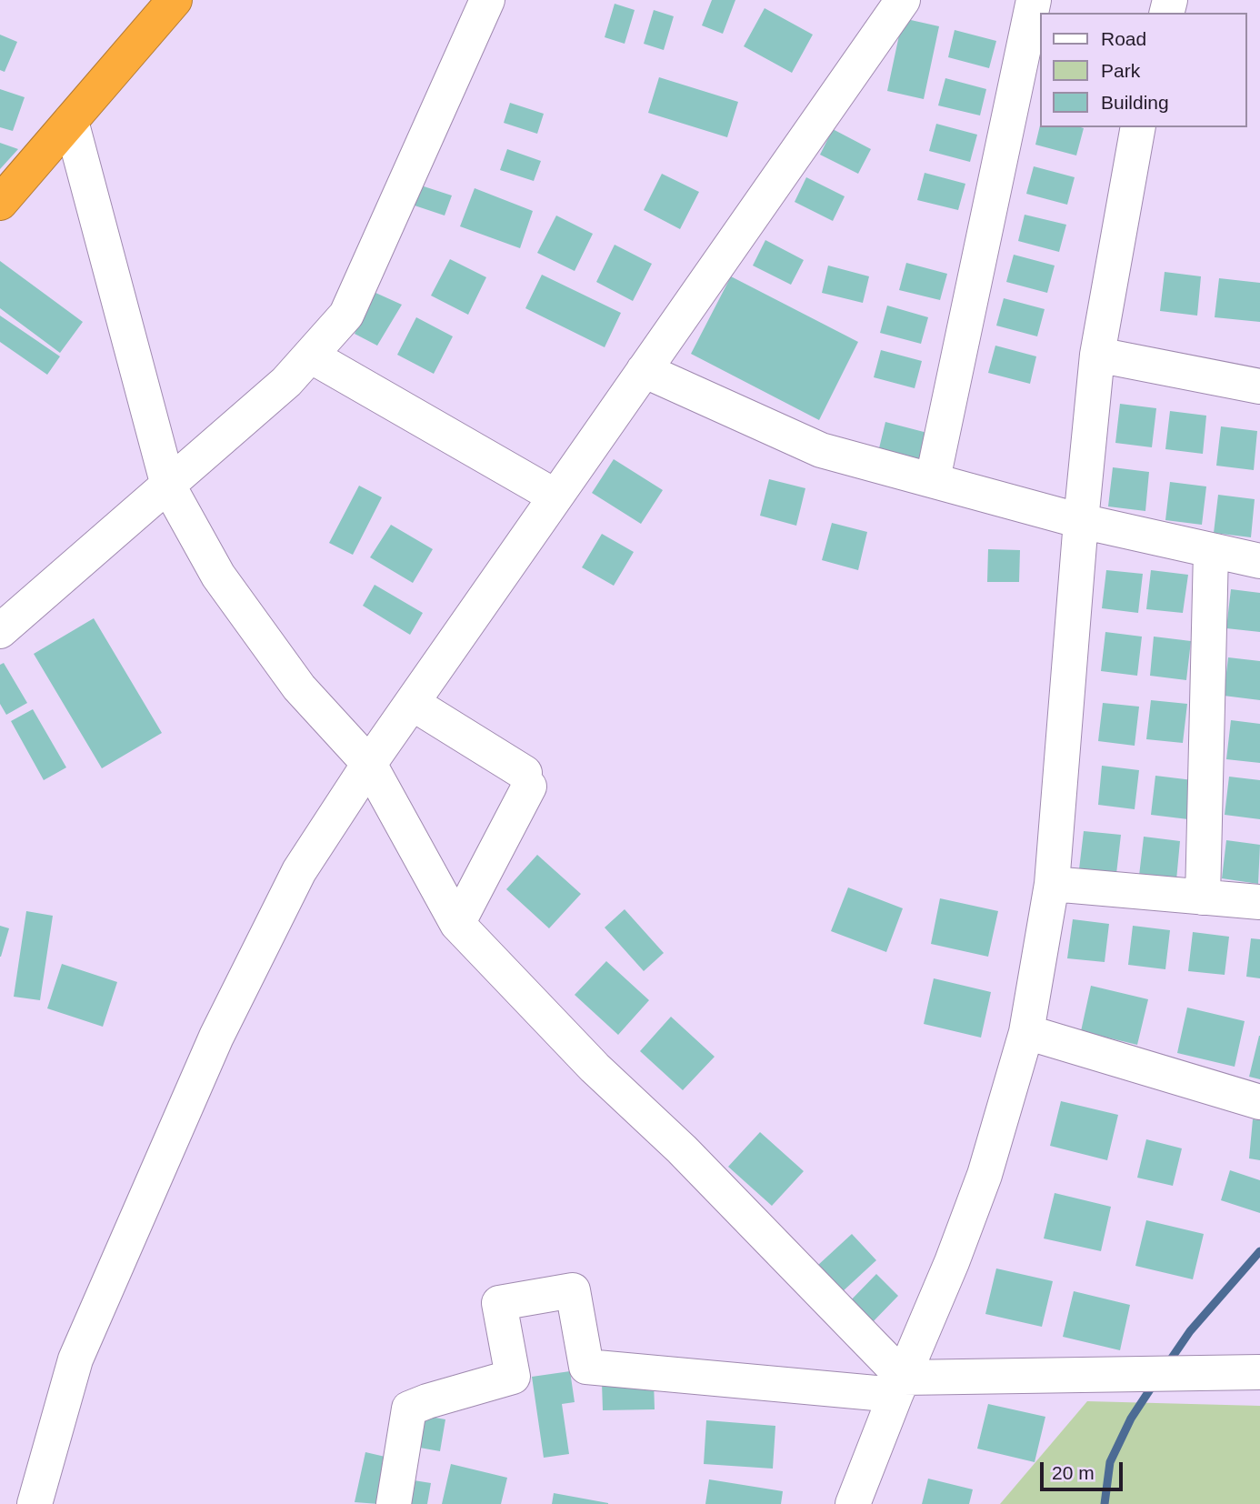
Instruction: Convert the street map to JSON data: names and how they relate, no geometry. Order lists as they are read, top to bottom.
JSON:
{
  "legend": ["Road", "Park", "Building"],
  "scale_bar": "20 m"
}
